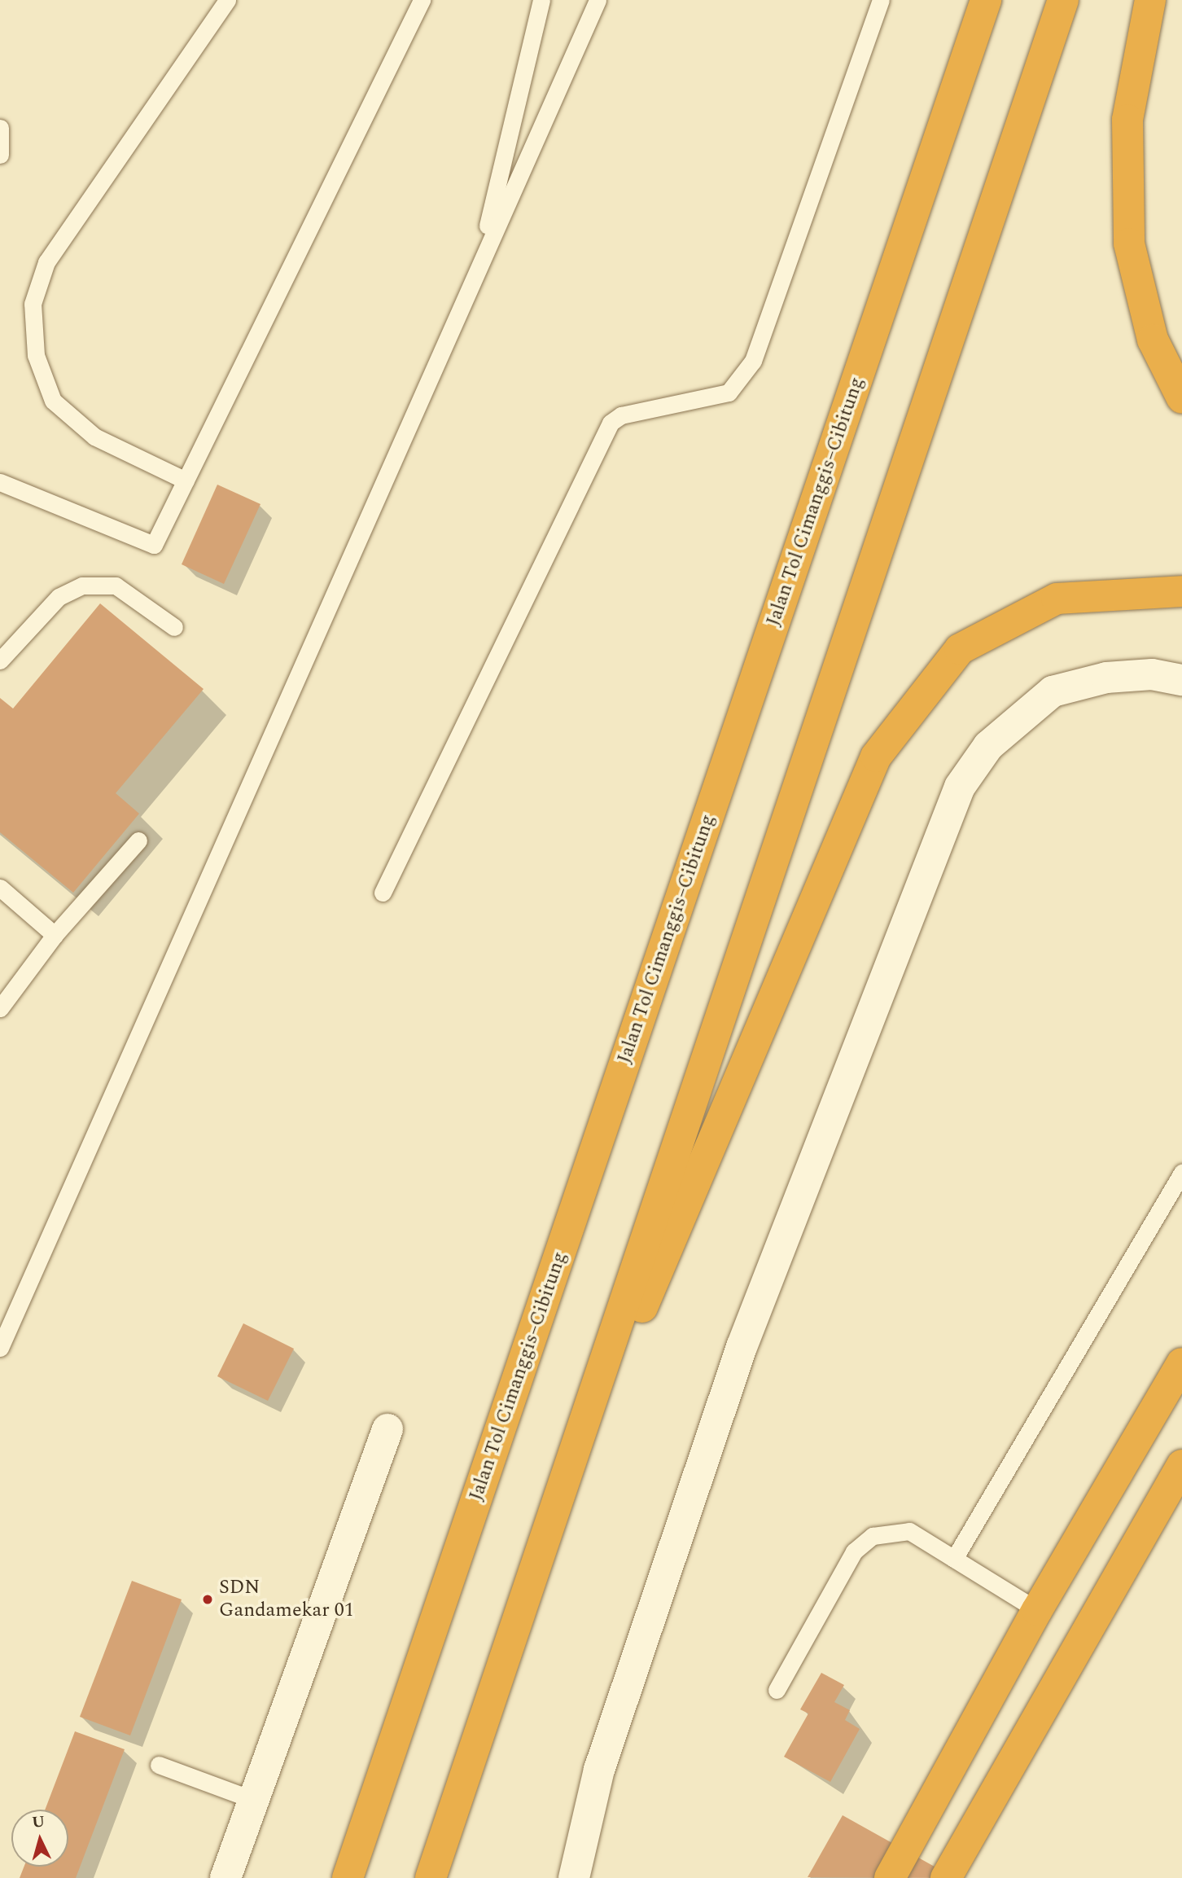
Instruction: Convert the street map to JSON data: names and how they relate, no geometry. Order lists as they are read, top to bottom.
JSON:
{
  "streets": {
    "highway": ["Jalan Tol Cimanggis–Cibitung"]
  },
  "places": ["SDN Gandamekar 01"],
  "north": "top"
}
